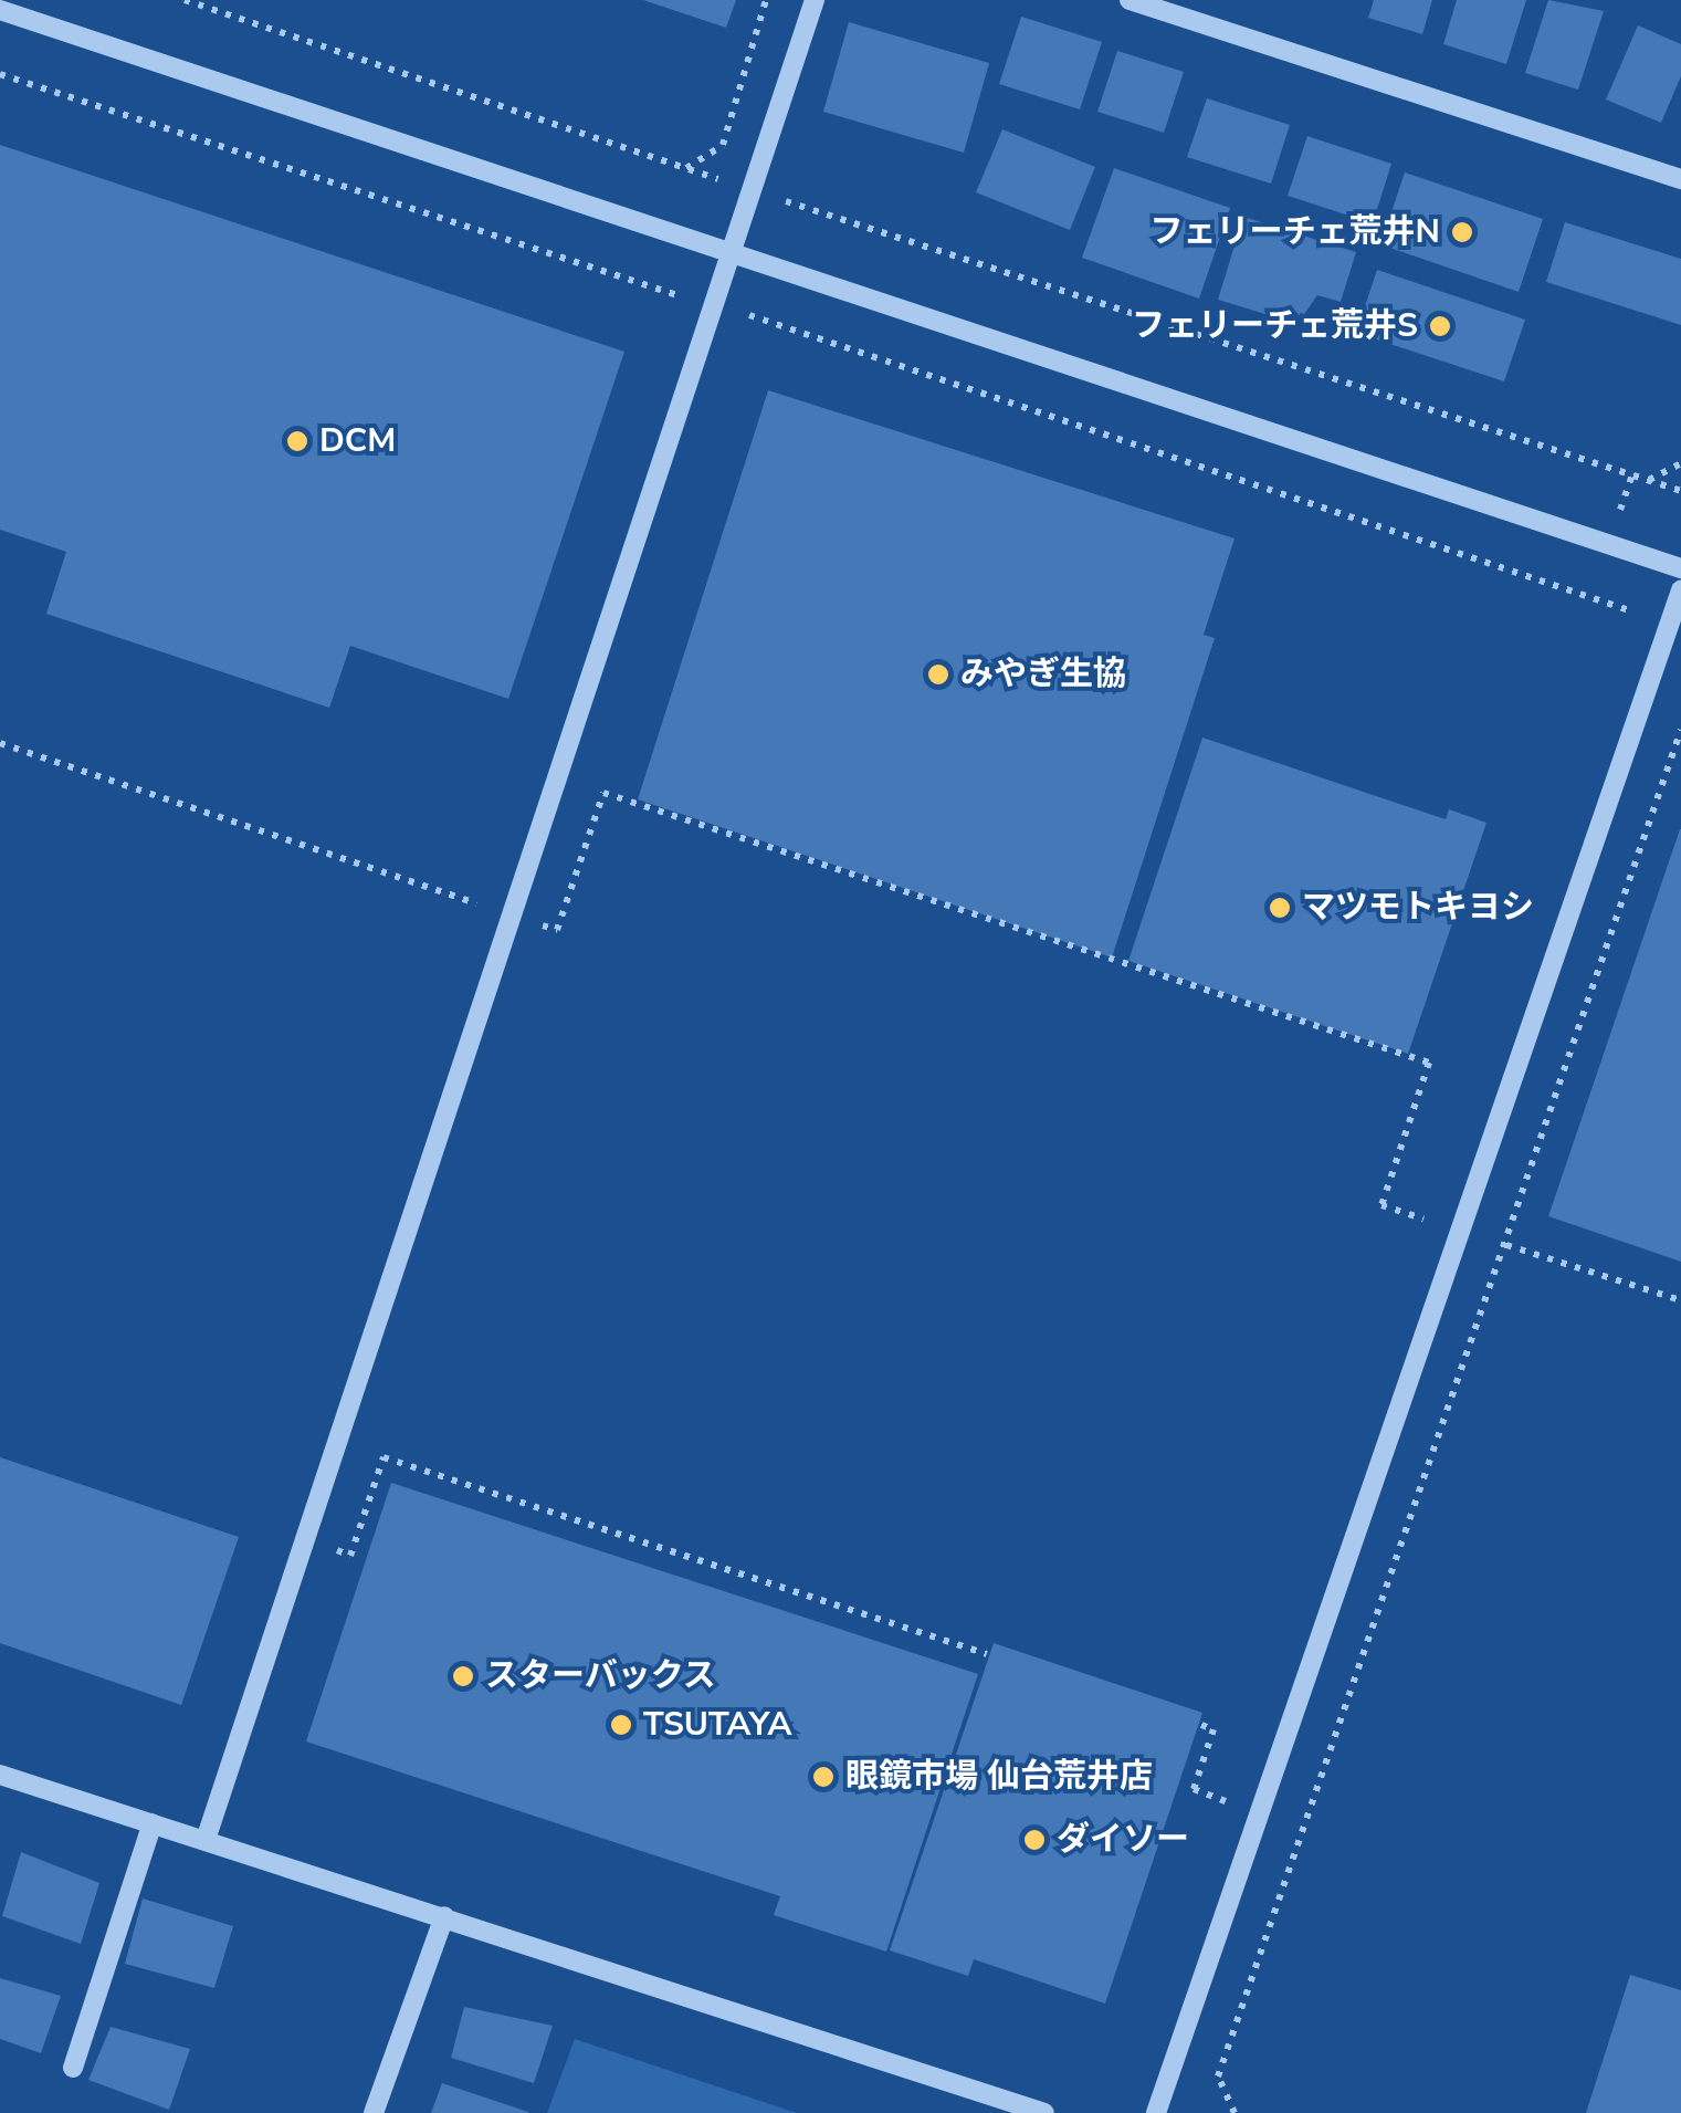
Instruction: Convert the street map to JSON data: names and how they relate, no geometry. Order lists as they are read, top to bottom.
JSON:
{
  "places": [
    "フェリーチェ荒井N",
    "フェリーチェ荒井S",
    "DCM",
    "みやぎ生協",
    "マツモトキヨシ",
    "スターバックス",
    "TSUTAYA",
    "眼鏡市場 仙台荒井店",
    "ダイソー"
  ]
}
